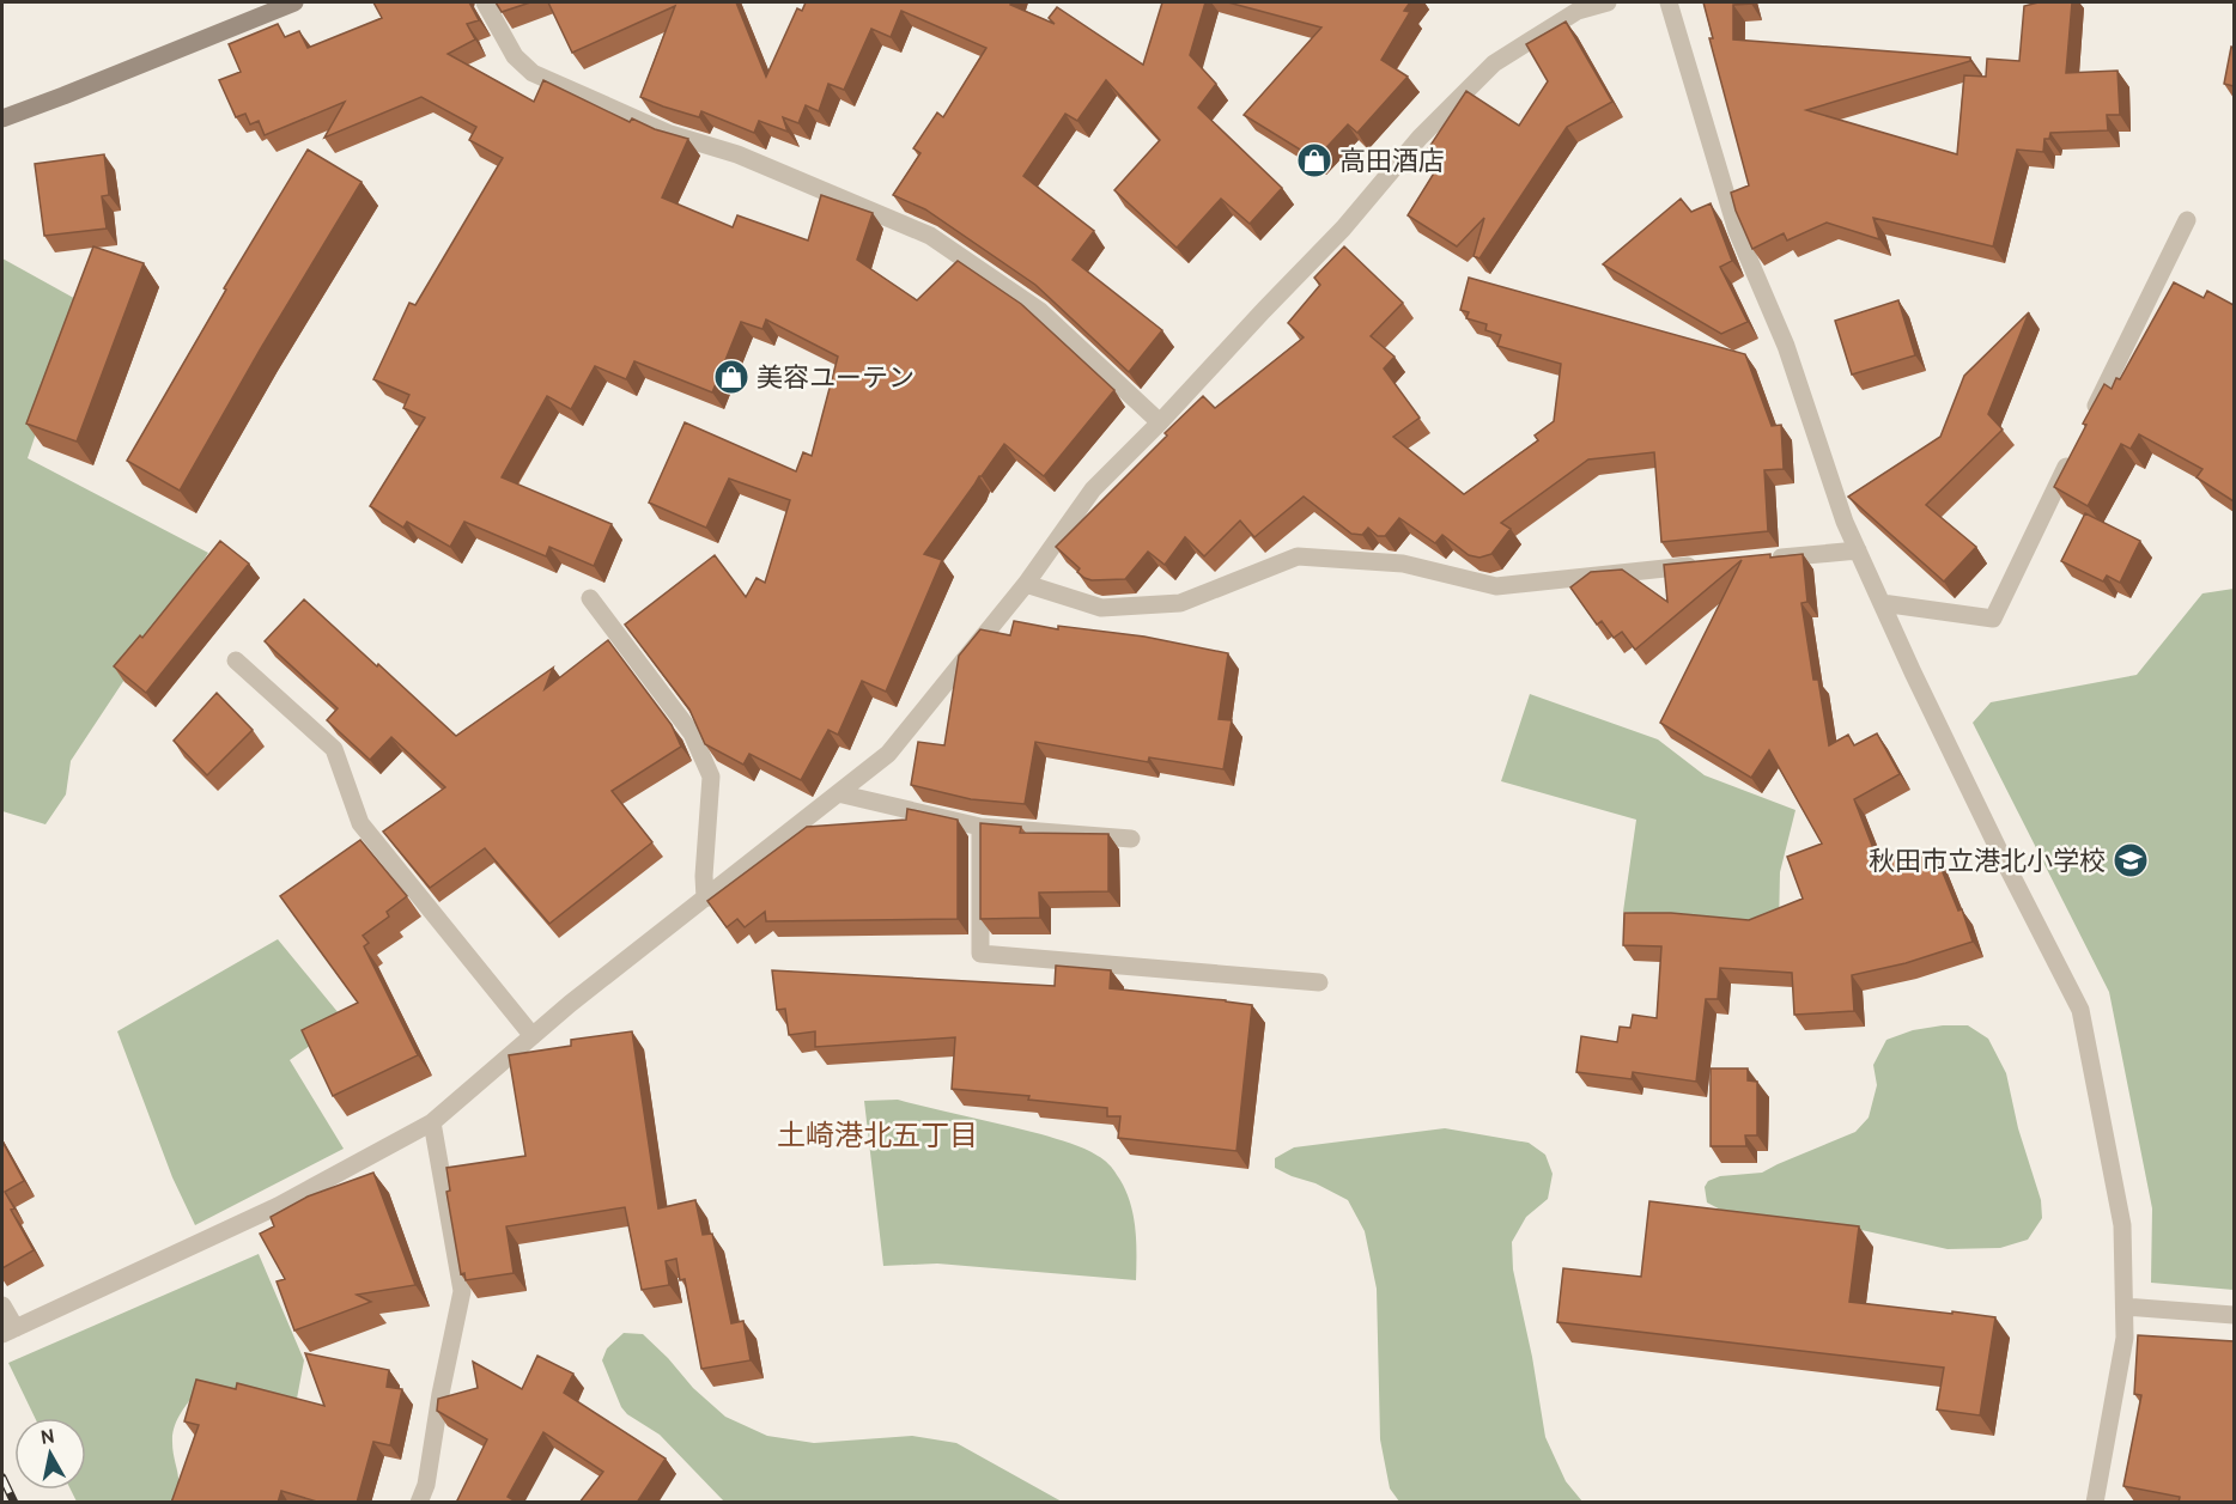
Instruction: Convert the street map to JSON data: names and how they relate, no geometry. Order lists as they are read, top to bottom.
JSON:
{
  "districts": ["土崎港北五丁目"],
  "places": {
    "shop": ["高田酒店", "美容ユーテン"],
    "school or university": ["秋田市立港北小学校"]
  },
  "north": "top"
}
